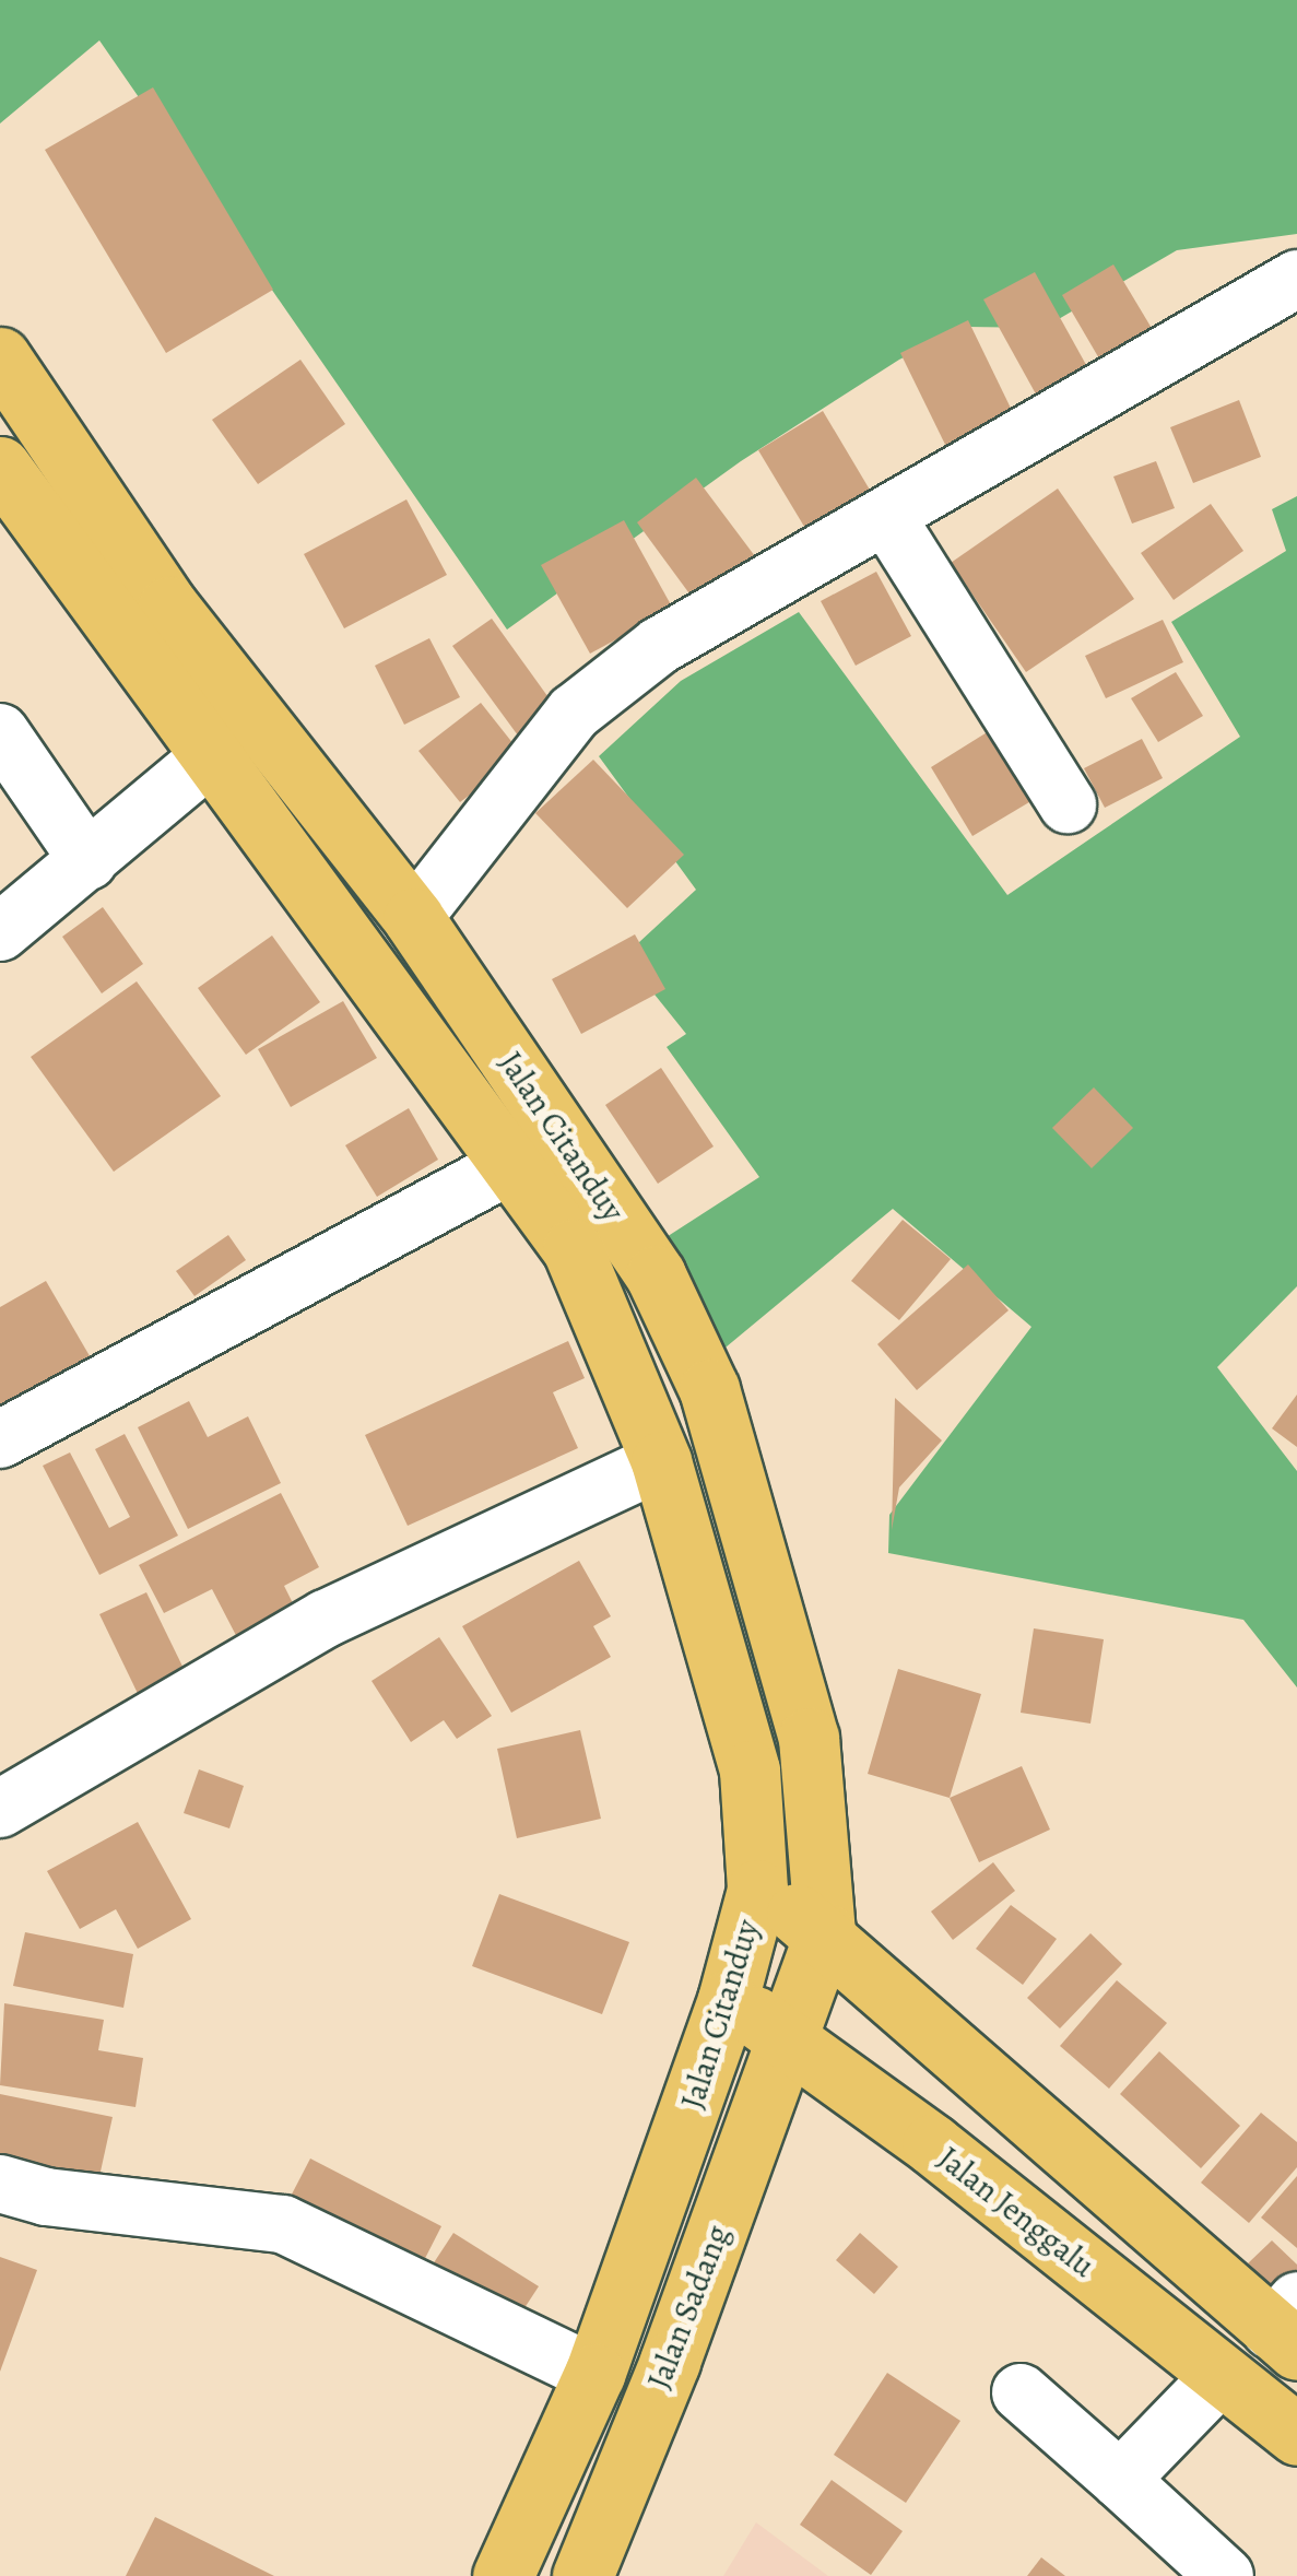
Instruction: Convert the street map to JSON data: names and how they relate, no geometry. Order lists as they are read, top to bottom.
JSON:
{
  "streets": {
    "main road": ["Jalan Citanduy", "Jalan Jenggalu", "Jalan Sadang"]
  },
  "crossings": [
    ["Jalan Citanduy", "Jalan Jenggalu"],
    ["Jalan Citanduy", "Jalan Sadang"],
    ["Jalan Jenggalu", "Jalan Sadang"]
  ]
}
